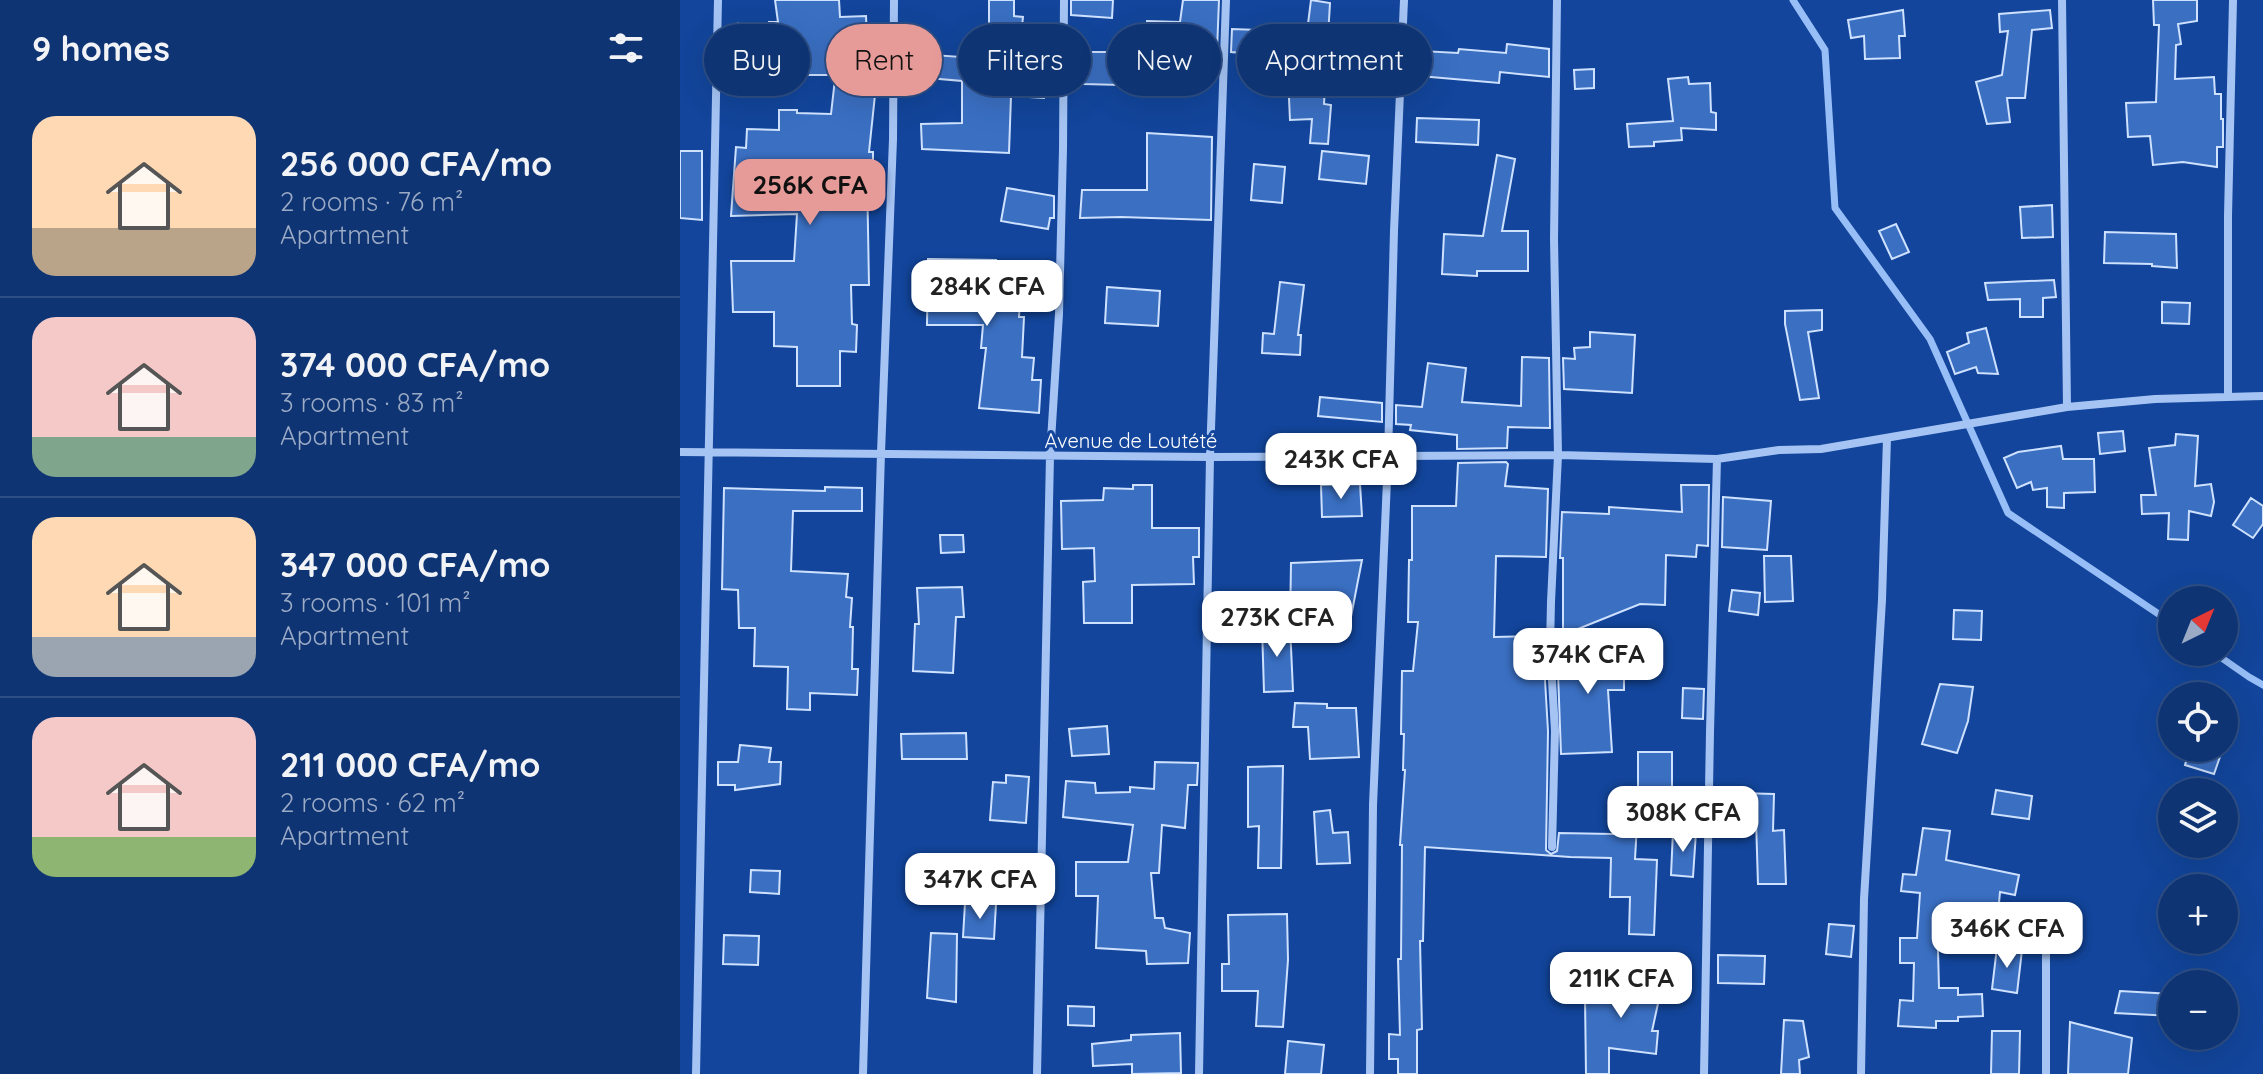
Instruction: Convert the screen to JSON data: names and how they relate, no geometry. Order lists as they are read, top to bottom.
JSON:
{
  "streets": {
    "street": ["Avenue de Loutété"]
  },
  "north": "top right",
  "page": {
    "heading": "9 homes",
    "chip": [
      "Buy",
      "Rent",
      "Filters",
      "New",
      "Apartment"
    ],
    "list": [
      {
        "name": "256 000 CFA/mo",
        "note": "2 rooms · 76 m² · Apartment"
      },
      {
        "name": "374 000 CFA/mo",
        "note": "3 rooms · 83 m² · Apartment"
      },
      {
        "name": "347 000 CFA/mo",
        "note": "3 rooms · 101 m² · Apartment"
      },
      {
        "name": "211 000 CFA/mo",
        "note": "2 rooms · 62 m² · Apartment"
      }
    ],
    "price": [
      "256K CFA",
      "284K CFA",
      "243K CFA",
      "273K CFA",
      "374K CFA",
      "308K CFA",
      "347K CFA",
      "346K CFA",
      "211K CFA"
    ],
    "map_buttons": ["+", "−"]
  }
}
